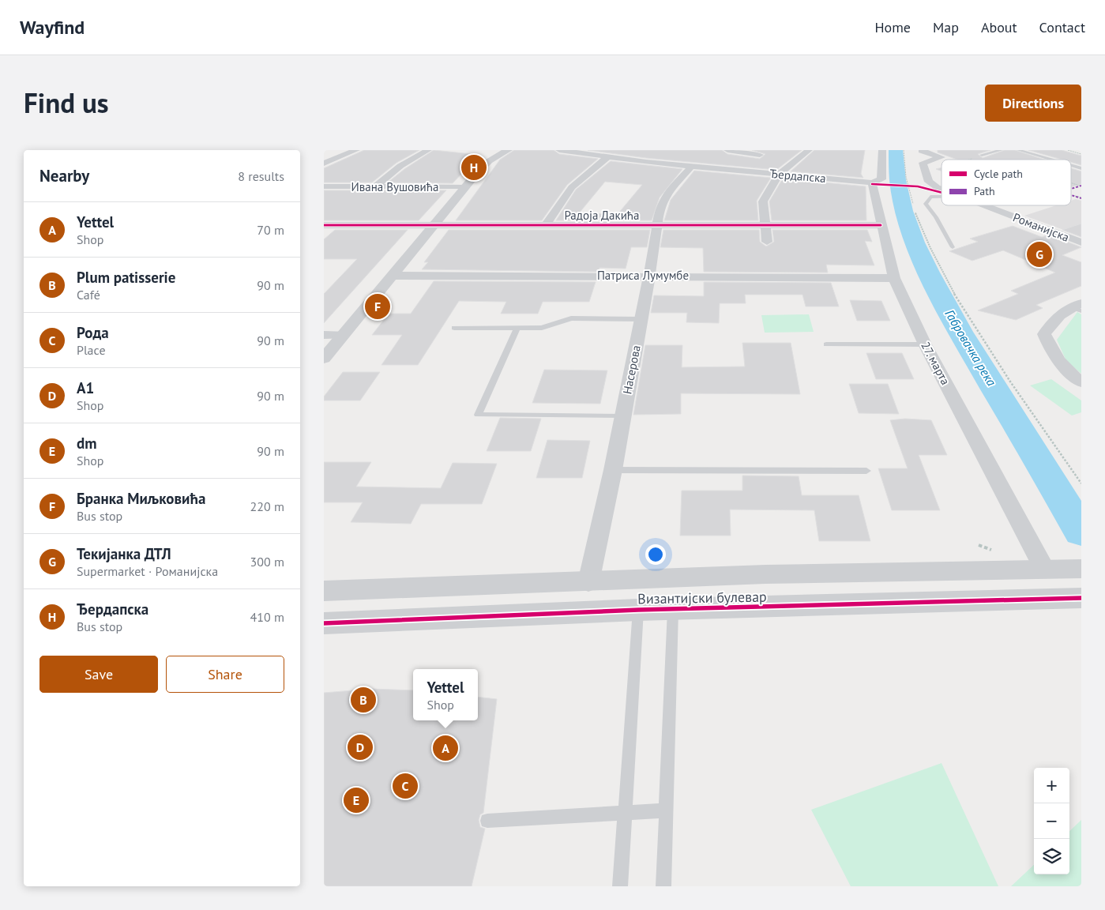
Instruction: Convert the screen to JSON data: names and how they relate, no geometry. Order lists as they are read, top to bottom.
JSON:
{
  "streets": {
    "street": [
      "Ђердапска",
      "Ивана Вушовића",
      "Радоја Дакића",
      "Романијска",
      "Патриса Лумумбе",
      "27. марта",
      "Насерова",
      "Византијски булевар"
    ]
  },
  "crossings": [
    ["Ђердапска", "27. марта"],
    ["Ђердапска", "Насерова"],
    ["Радоја Дакића", "27. марта"],
    ["Радоја Дакића", "Насерова"],
    ["Патриса Лумумбе", "27. марта"],
    ["Патриса Лумумбе", "Насерова"],
    ["27. марта", "Византијски булевар"],
    ["Насерова", "Византијски булевар"]
  ],
  "water": ["Габровачка река"],
  "legend": ["Cycle path", "Path"],
  "page": {
    "header": "Wayfind",
    "nav": [
      "Home",
      "Map",
      "About",
      "Contact"
    ],
    "title": "Find us",
    "buttons": [
      "Directions",
      ["Save", "Share"]
    ],
    "heading": ["Nearby", "8 results"],
    "pins": [
      "H",
      "G",
      "F",
      "B",
      "D",
      "A",
      "C",
      "E"
    ],
    "list": [
      {
        "mark": "A",
        "name": "Yettel",
        "note": "Shop",
        "value": "70 m"
      },
      {
        "mark": "B",
        "name": "Plum patisserie",
        "note": "Café",
        "value": "90 m"
      },
      {
        "mark": "C",
        "name": "Рода",
        "note": "Place",
        "value": "90 m"
      },
      {
        "mark": "D",
        "name": "A1",
        "note": "Shop",
        "value": "90 m"
      },
      {
        "mark": "E",
        "name": "dm",
        "note": "Shop",
        "value": "90 m"
      },
      {
        "mark": "F",
        "name": "Бранка Миљковића",
        "note": "Bus stop",
        "value": "220 m"
      },
      {
        "mark": "G",
        "name": "Текијанка ДТЛ",
        "note": "Supermarket · Романијска",
        "value": "300 m"
      },
      {
        "mark": "H",
        "name": "Ђердапска",
        "note": "Bus stop",
        "value": "410 m"
      }
    ],
    "popup": ["Yettel", "Shop"],
    "map_buttons": ["+", "−"]
  }
}
